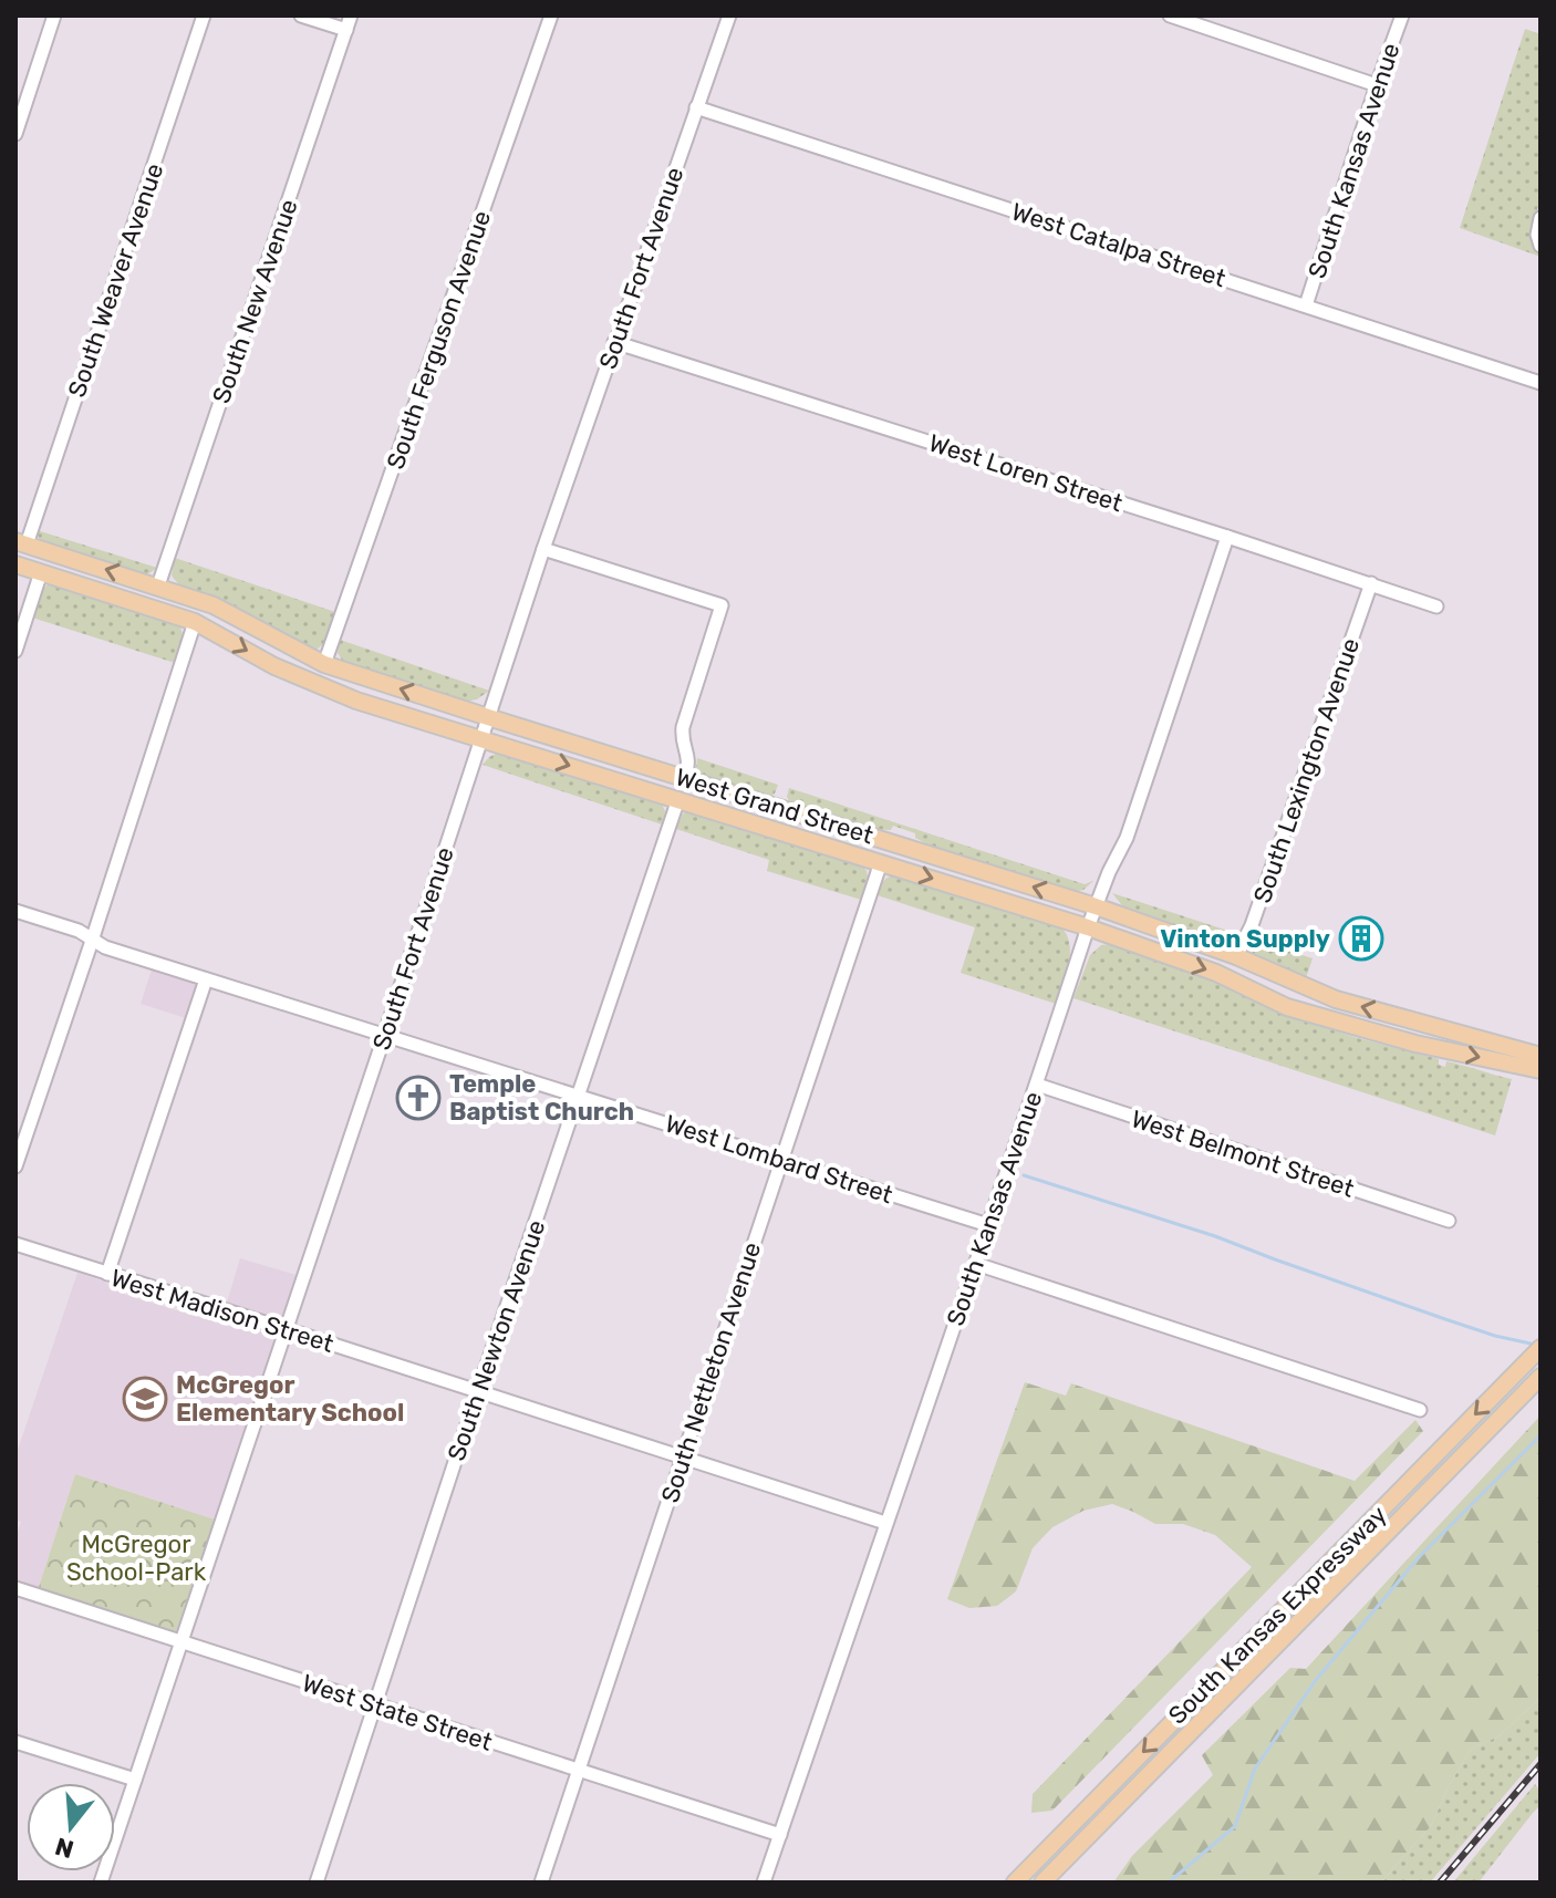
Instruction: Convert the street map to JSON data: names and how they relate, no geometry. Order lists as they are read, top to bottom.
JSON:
{
  "streets": {
    "main road": ["West Grand Street", "South Kansas Expressway"],
    "street": [
      "South Kansas Avenue",
      "West Catalpa Street",
      "South Fort Avenue",
      "South Weaver Avenue",
      "South New Avenue",
      "South Ferguson Avenue",
      "West Loren Street",
      "South Lexington Avenue",
      "West Belmont Street",
      "West Lombard Street",
      "West Madison Street",
      "South Newton Avenue",
      "South Nettleton Avenue",
      "West State Street"
    ]
  },
  "crossings": [
    ["South Kansas Avenue", "West Catalpa Street"],
    ["South Kansas Avenue", "West Loren Street"],
    ["South Kansas Avenue", "West Grand Street"],
    ["South Kansas Avenue", "West Belmont Street"],
    ["South Kansas Avenue", "West Lombard Street"],
    ["South Kansas Avenue", "West Madison Street"],
    ["South Kansas Avenue", "West State Street"],
    ["West Catalpa Street", "South Fort Avenue"],
    ["South Fort Avenue", "West Loren Street"],
    ["South Fort Avenue", "West Grand Street"],
    ["South Fort Avenue", "West Lombard Street"],
    ["South Fort Avenue", "West Madison Street"],
    ["South Fort Avenue", "West State Street"],
    ["South Weaver Avenue", "West Grand Street"],
    ["South New Avenue", "West Grand Street"],
    ["South Ferguson Avenue", "West Grand Street"],
    ["West Loren Street", "South Lexington Avenue"],
    ["South Lexington Avenue", "West Grand Street"],
    ["West Grand Street", "South Newton Avenue"],
    ["West Grand Street", "South Nettleton Avenue"],
    ["West Lombard Street", "South Newton Avenue"],
    ["West Lombard Street", "South Nettleton Avenue"],
    ["West Madison Street", "South Newton Avenue"],
    ["West Madison Street", "South Nettleton Avenue"],
    ["South Newton Avenue", "West State Street"],
    ["South Nettleton Avenue", "West State Street"]
  ],
  "parks": ["McGregor School-Park"],
  "places": {
    "building": ["Vinton Supply"],
    "church": ["Temple Baptist Church"],
    "school or university": ["McGregor Elementary School"]
  },
  "north": "bottom"
}
